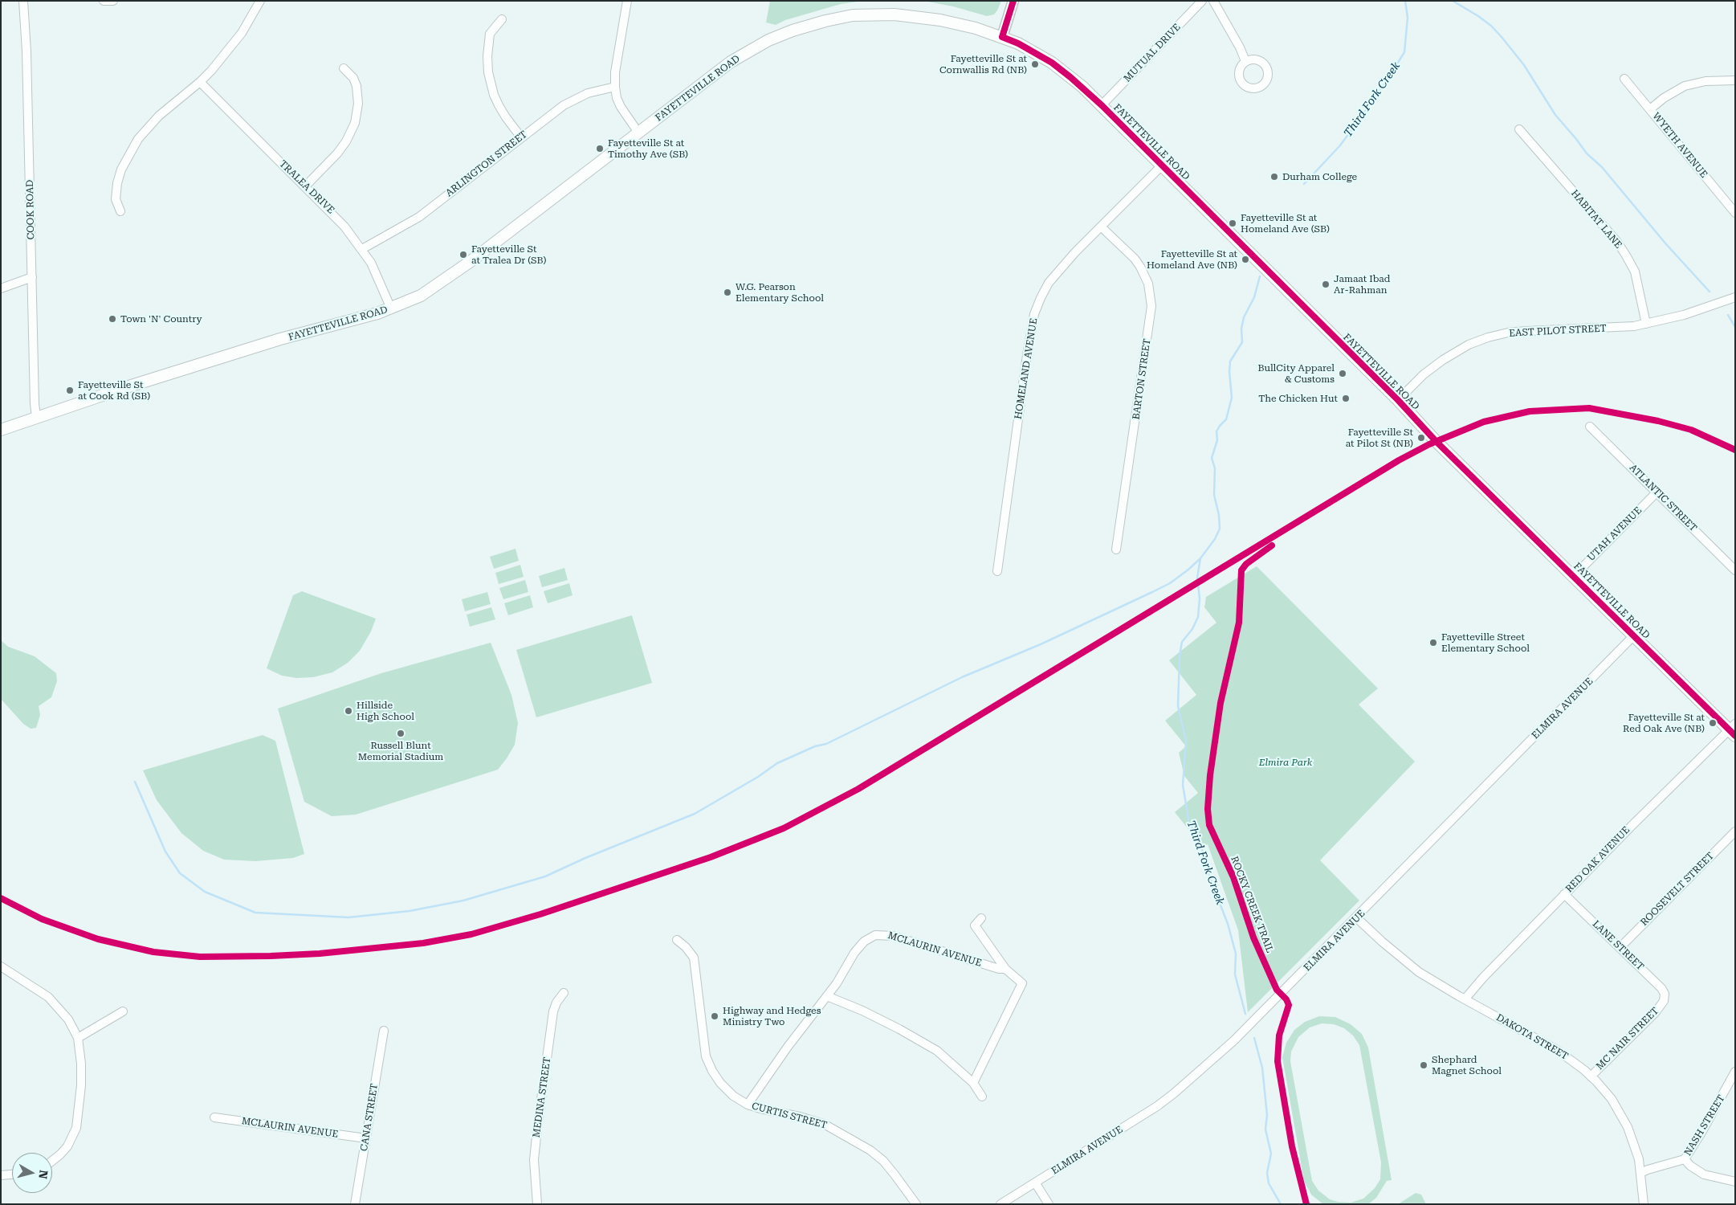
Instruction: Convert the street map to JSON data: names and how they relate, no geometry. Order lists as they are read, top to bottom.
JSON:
{
  "streets": {
    "main road": ["FAYETTEVILLE ROAD"],
    "street": [
      "MUTUAL DRIVE",
      "WYETH AVENUE",
      "ARLINGTON STREET",
      "TRALEA DRIVE",
      "COOK ROAD",
      "HABITAT LANE",
      "EAST PILOT STREET",
      "HOMELAND AVENUE",
      "BARTON STREET",
      "ATLANTIC STREET",
      "UTAH AVENUE",
      "ELMIRA AVENUE",
      "RED OAK AVENUE",
      "ROOSEVELT STREET",
      "LANE STREET",
      "MCLAURIN AVENUE",
      "DAKOTA STREET",
      "MC NAIR STREET",
      "MEDINA STREET",
      "CURTIS STREET",
      "CANA STREET",
      "NASH STREET"
    ],
    "cycle path": ["ROCKY CREEK TRAIL"]
  },
  "crossings": [
    ["MUTUAL DRIVE", "FAYETTEVILLE ROAD"],
    ["FAYETTEVILLE ROAD", "TRALEA DRIVE"],
    ["FAYETTEVILLE ROAD", "COOK ROAD"],
    ["FAYETTEVILLE ROAD", "EAST PILOT STREET"],
    ["FAYETTEVILLE ROAD", "HOMELAND AVENUE"],
    ["FAYETTEVILLE ROAD", "UTAH AVENUE"],
    ["FAYETTEVILLE ROAD", "ELMIRA AVENUE"],
    ["FAYETTEVILLE ROAD", "RED OAK AVENUE"],
    ["ARLINGTON STREET", "TRALEA DRIVE"],
    ["HABITAT LANE", "EAST PILOT STREET"],
    ["HOMELAND AVENUE", "BARTON STREET"],
    ["ATLANTIC STREET", "UTAH AVENUE"],
    ["ELMIRA AVENUE", "DAKOTA STREET"],
    ["RED OAK AVENUE", "LANE STREET"],
    ["RED OAK AVENUE", "DAKOTA STREET"],
    ["ROOSEVELT STREET", "LANE STREET"],
    ["LANE STREET", "MC NAIR STREET"],
    ["MCLAURIN AVENUE", "CURTIS STREET"],
    ["MCLAURIN AVENUE", "CANA STREET"],
    ["DAKOTA STREET", "MC NAIR STREET"],
    ["DAKOTA STREET", "NASH STREET"]
  ],
  "water": ["Third Fork Creek"],
  "parks": ["Elmira Park"],
  "places": [
    "Fayetteville St at Cornwallis Rd (NB)",
    "Fayetteville St at Timothy Ave (SB)",
    "Durham College",
    "Fayetteville St at Homeland Ave (SB)",
    "Fayetteville St at Tralea Dr (SB)",
    "Fayetteville St at Homeland Ave (NB)",
    "Jamaat Ibad Ar-Rahman",
    "W.G. Pearson Elementary School",
    "Town 'N' Country",
    "BullCity Apparel & Customs",
    "Fayetteville St at Cook Rd (SB)",
    "The Chicken Hut",
    "Fayetteville St at Pilot St (NB)",
    "Fayetteville Street Elementary School",
    "Hillside High School",
    "Fayetteville St at Red Oak Ave (NB)",
    "Russell Blunt Memorial Stadium",
    "Highway and Hedges Ministry Two",
    "Shephard Magnet School"
  ],
  "north": "right"
}
